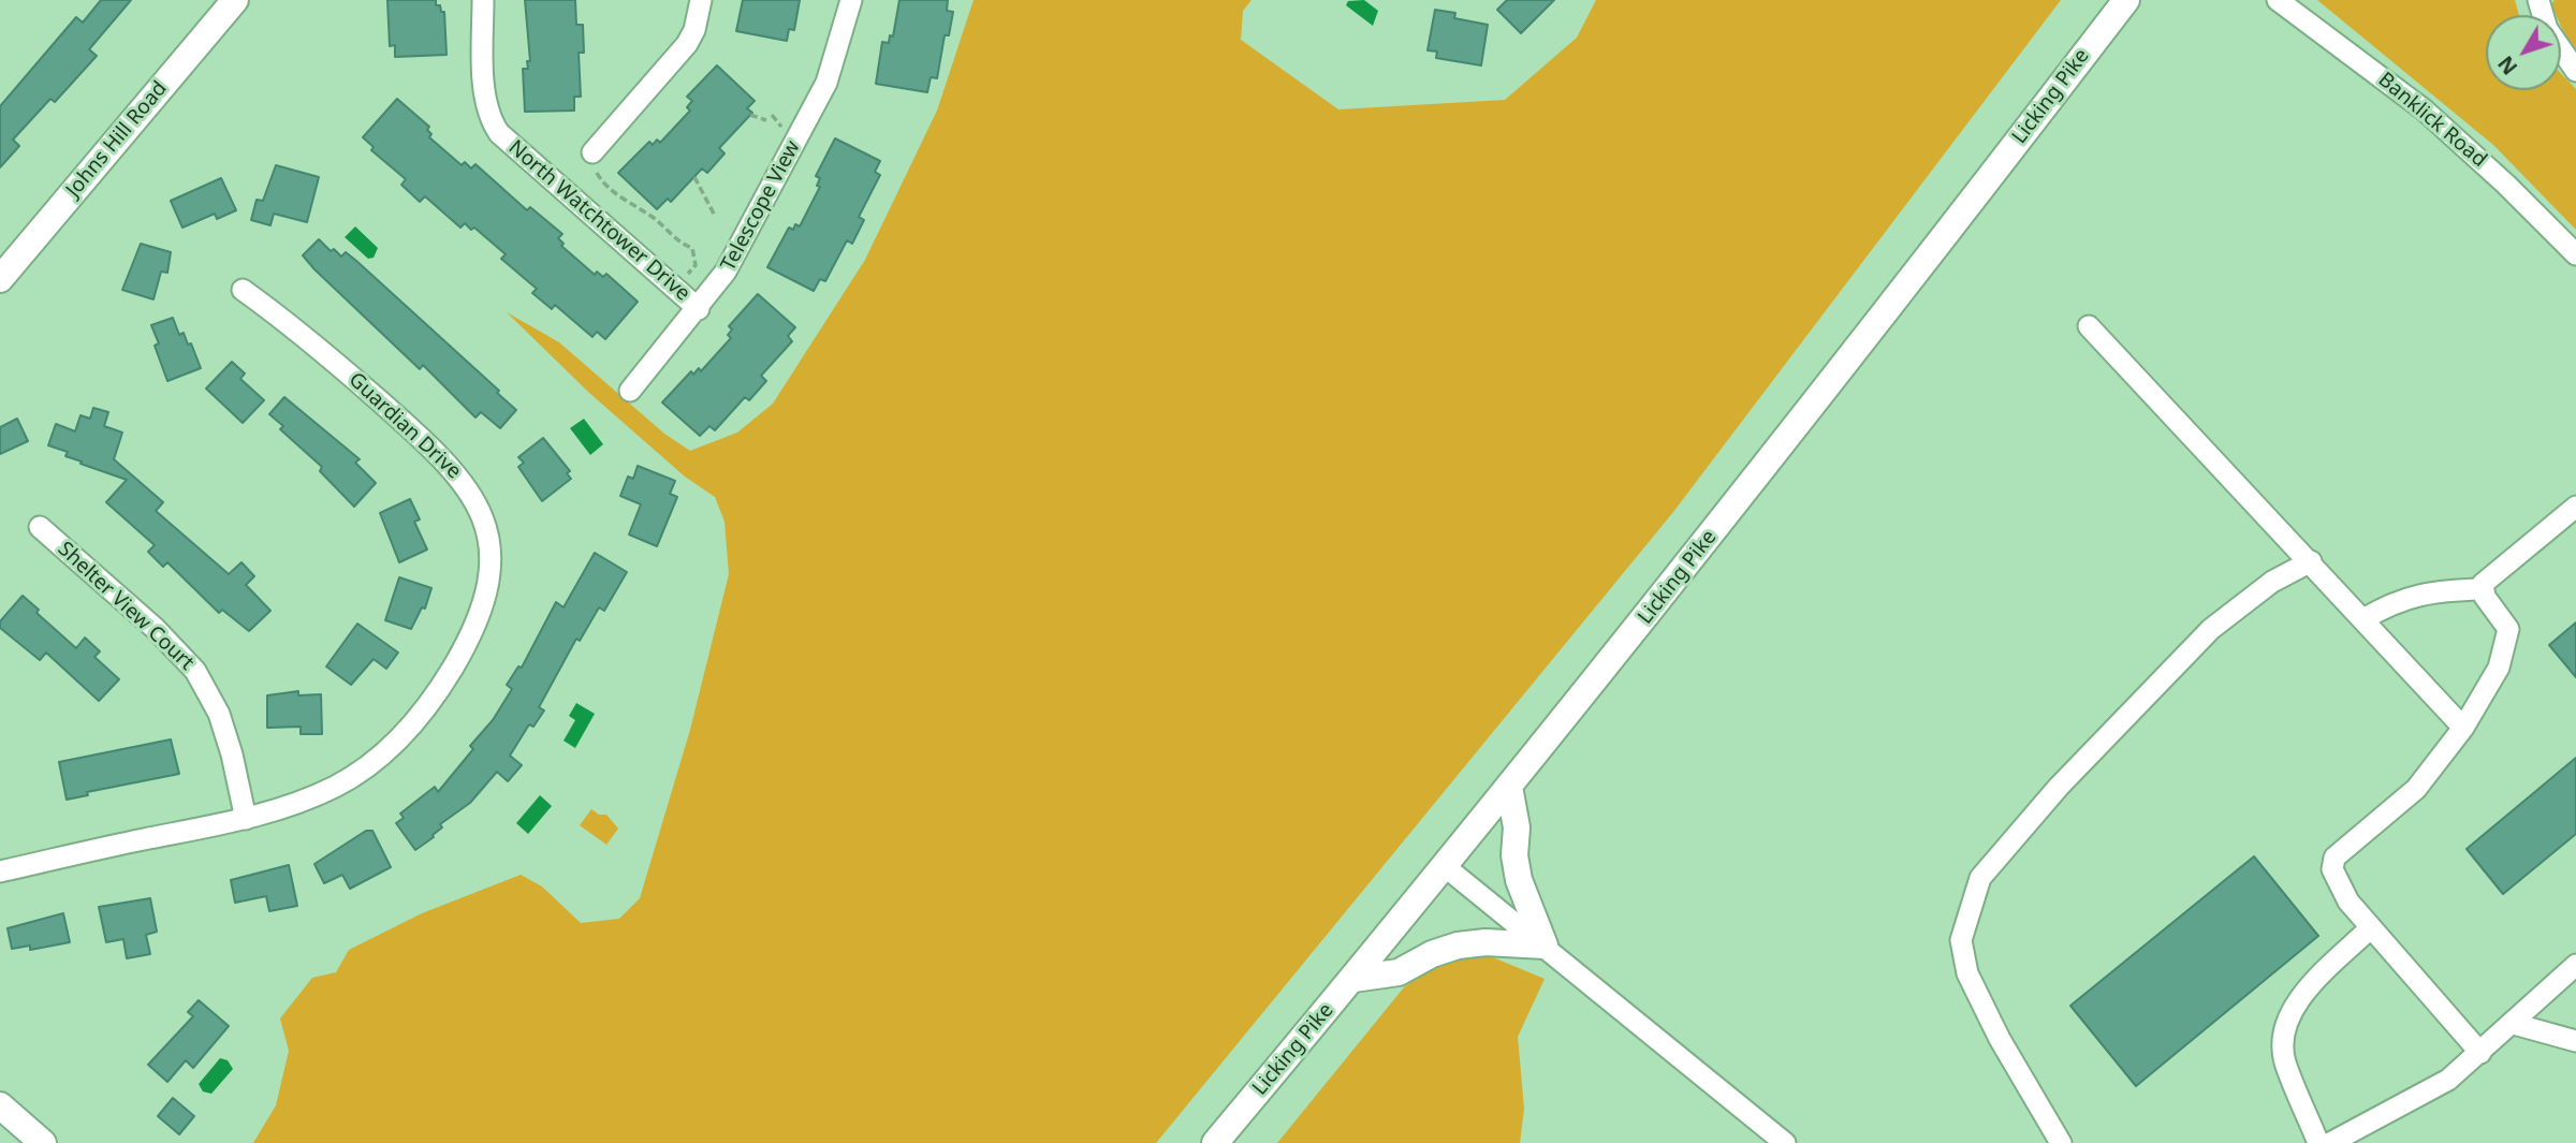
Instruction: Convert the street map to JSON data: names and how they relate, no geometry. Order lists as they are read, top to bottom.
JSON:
{
  "streets": {
    "main road": ["Licking Pike", "Johns Hill Road"],
    "street": [
      "Banklick Road",
      "Telescope View",
      "North Watchtower Drive",
      "Guardian Drive",
      "Shelter View Court"
    ]
  },
  "crossings": [
    ["Telescope View", "North Watchtower Drive"],
    ["Guardian Drive", "Shelter View Court"]
  ],
  "north": "bottom left"
}
